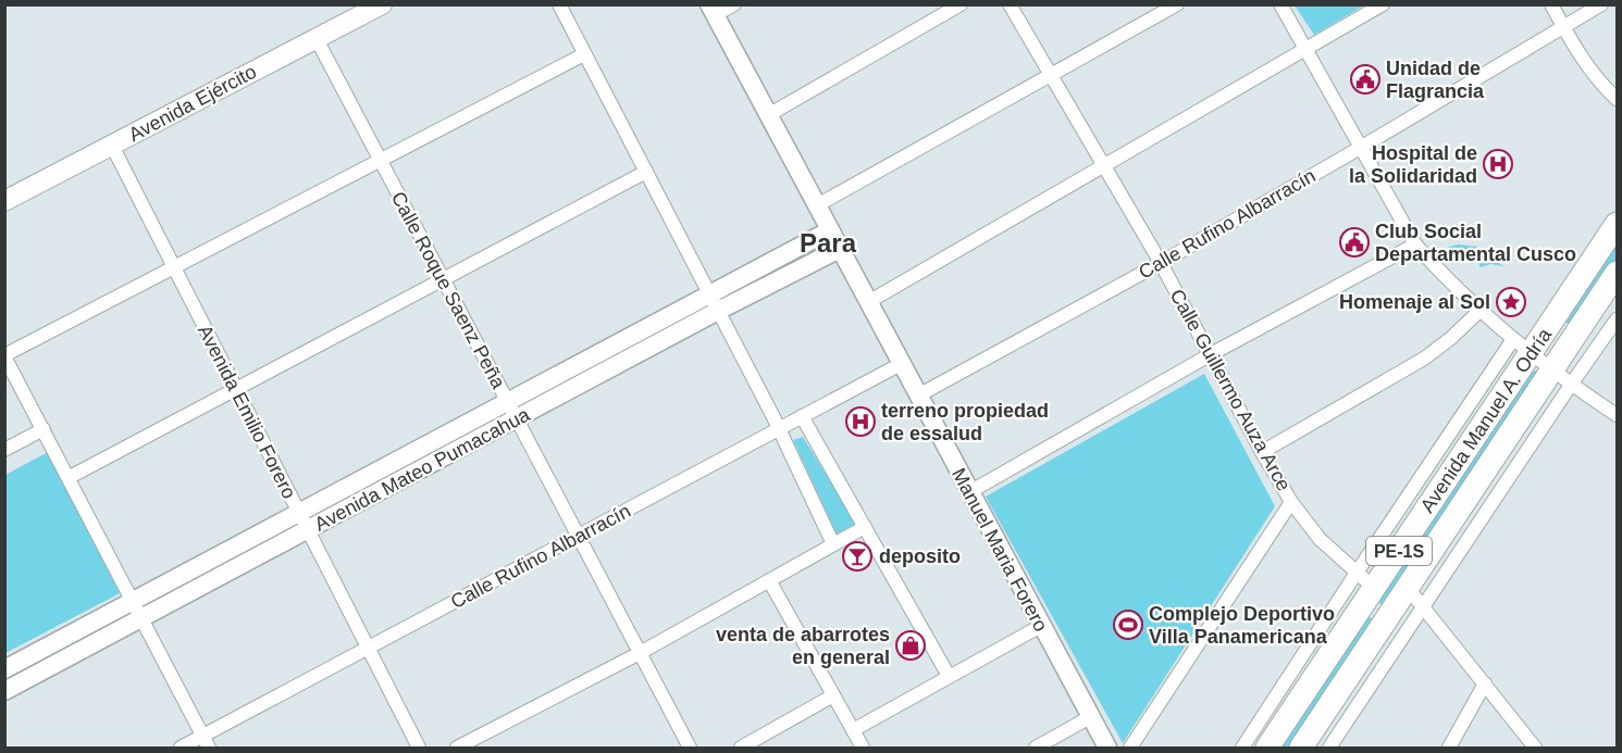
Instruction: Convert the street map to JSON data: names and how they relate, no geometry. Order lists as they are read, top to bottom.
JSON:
{
  "streets": {
    "highway": ["Avenida Manuel A. Odría", "PE-1S"],
    "main road": ["Avenida Ejército"],
    "street": [
      "Calle Rufino Albarracín",
      "Calle Roque Saenz Peña",
      "Calle Guillermo Auza Arce",
      "Avenida Emilio Forero",
      "Avenida Mateo Pumacahua",
      "Manuel Maria Forero"
    ]
  },
  "crossings": [
    ["Avenida Ejército", "Calle Roque Saenz Peña"],
    ["Avenida Ejército", "Avenida Emilio Forero"],
    ["Calle Rufino Albarracín", "Calle Roque Saenz Peña"],
    ["Calle Rufino Albarracín", "Calle Guillermo Auza Arce"],
    ["Calle Rufino Albarracín", "Avenida Emilio Forero"],
    ["Calle Rufino Albarracín", "Manuel Maria Forero"],
    ["Calle Roque Saenz Peña", "Avenida Mateo Pumacahua"],
    ["Calle Guillermo Auza Arce", "Avenida Manuel A. Odría"],
    ["Avenida Emilio Forero", "Avenida Mateo Pumacahua"],
    ["Avenida Mateo Pumacahua", "Manuel Maria Forero"]
  ],
  "districts": ["Para"],
  "places": {
    "public building": ["Unidad de Flagrancia", "Club Social Departamental Cusco"],
    "hospital": ["Hospital de la Solidaridad", "terreno propiedad de essalud"],
    "place": ["Homenaje al Sol"],
    "bar": ["deposito"],
    "sports": ["Complejo Deportivo Villa Panamericana"],
    "shop": ["venta de abarrotes en general"]
  }
}
